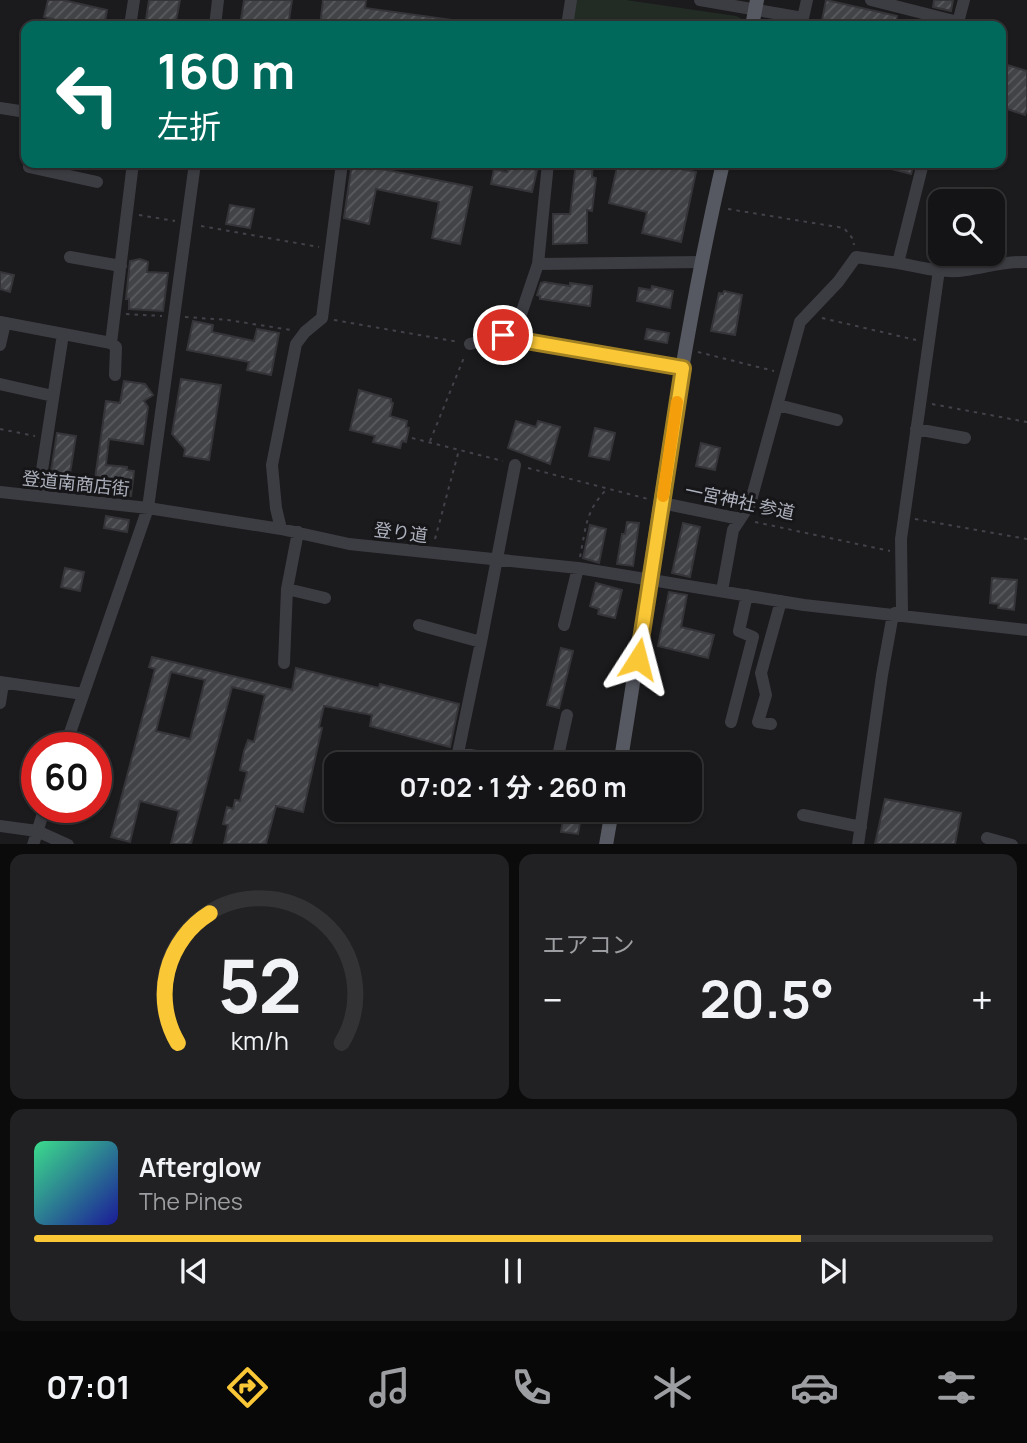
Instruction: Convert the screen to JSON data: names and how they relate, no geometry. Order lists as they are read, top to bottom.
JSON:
{
  "streets": {
    "street": ["登道南商店街", "一宮神社 参道", "登り道"]
  },
  "crossings": [
    ["登道南商店街", "登り道"]
  ],
  "page": {
    "turn": ["160 m", "左折"],
    "limit": "60",
    "trip": "07:02 · 1 分 · 260 m",
    "tile": "エアコン",
    "heat": ["−", "20.5°", "+"],
    "song": ["Afterglow", "The Pines"],
    "tabs": "07:01",
    "gauge": ["52", "km/h"]
  }
}
